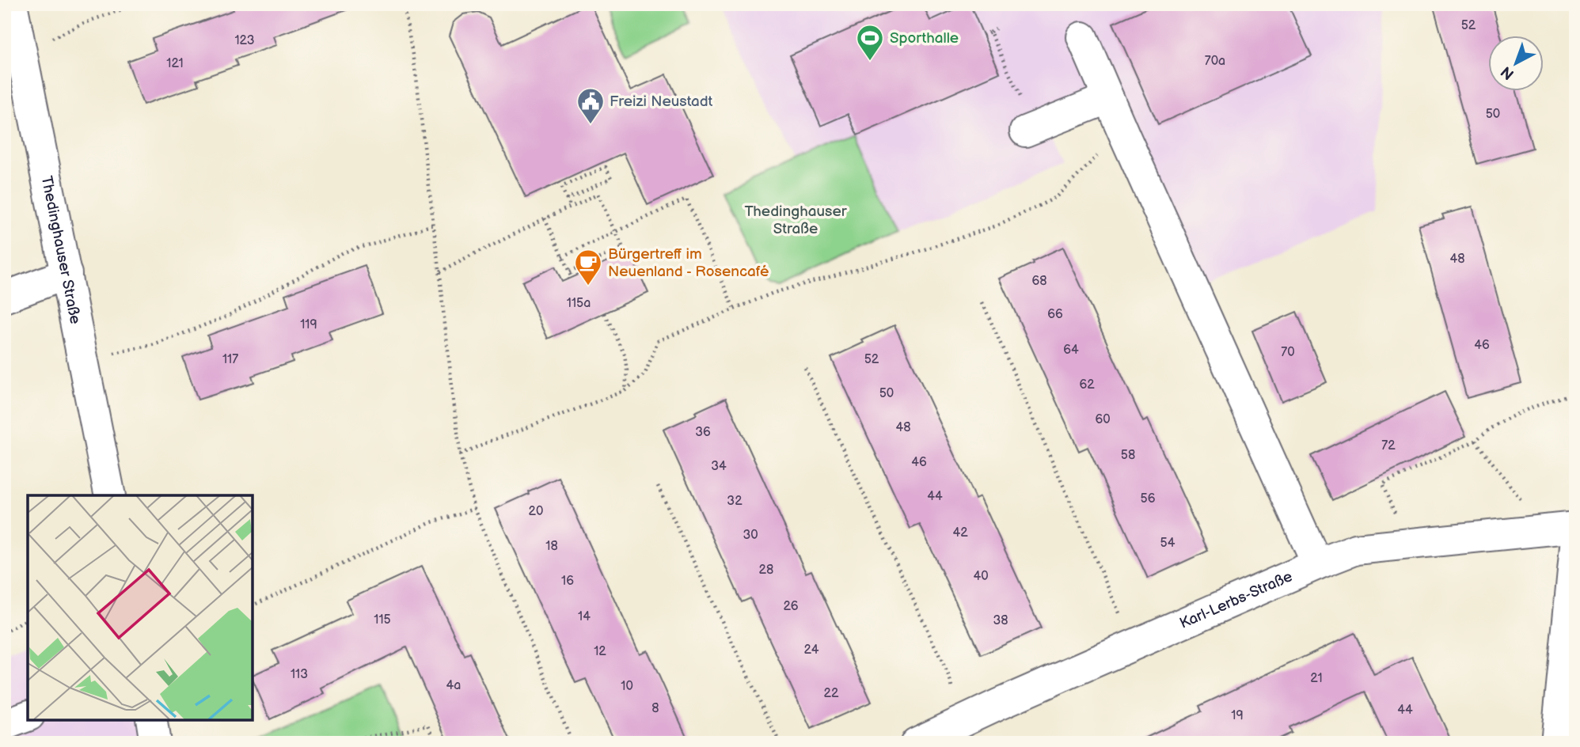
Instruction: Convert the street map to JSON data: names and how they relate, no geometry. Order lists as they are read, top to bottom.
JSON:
{
  "streets": {
    "street": ["Thedinghauser Straße", "Karl-Lerbs-Straße"]
  },
  "parks": ["Thedinghauser Straße"],
  "places": {
    "sports": ["Sporthalle"],
    "public building": ["Freizi Neustadt"],
    "cafe": ["Bürgertreff im Neuenland - Rosencafé"]
  },
  "house_numbers": [
    "52",
    "123",
    "70a",
    "121",
    "50",
    "48",
    "68",
    "115a",
    "66",
    "119",
    "46",
    "64",
    "70",
    "117",
    "52",
    "62",
    "50",
    "60",
    "48",
    "36",
    "72",
    "58",
    "46",
    "34",
    "44",
    "56",
    "32",
    "20",
    "42",
    "30",
    "54",
    "18",
    "28",
    "40",
    "16",
    "26",
    "14",
    "115",
    "38",
    "24",
    "12",
    "113",
    "21",
    "4a",
    "10",
    "22",
    "8",
    "44",
    "19"
  ],
  "north": "bottom left"
}
